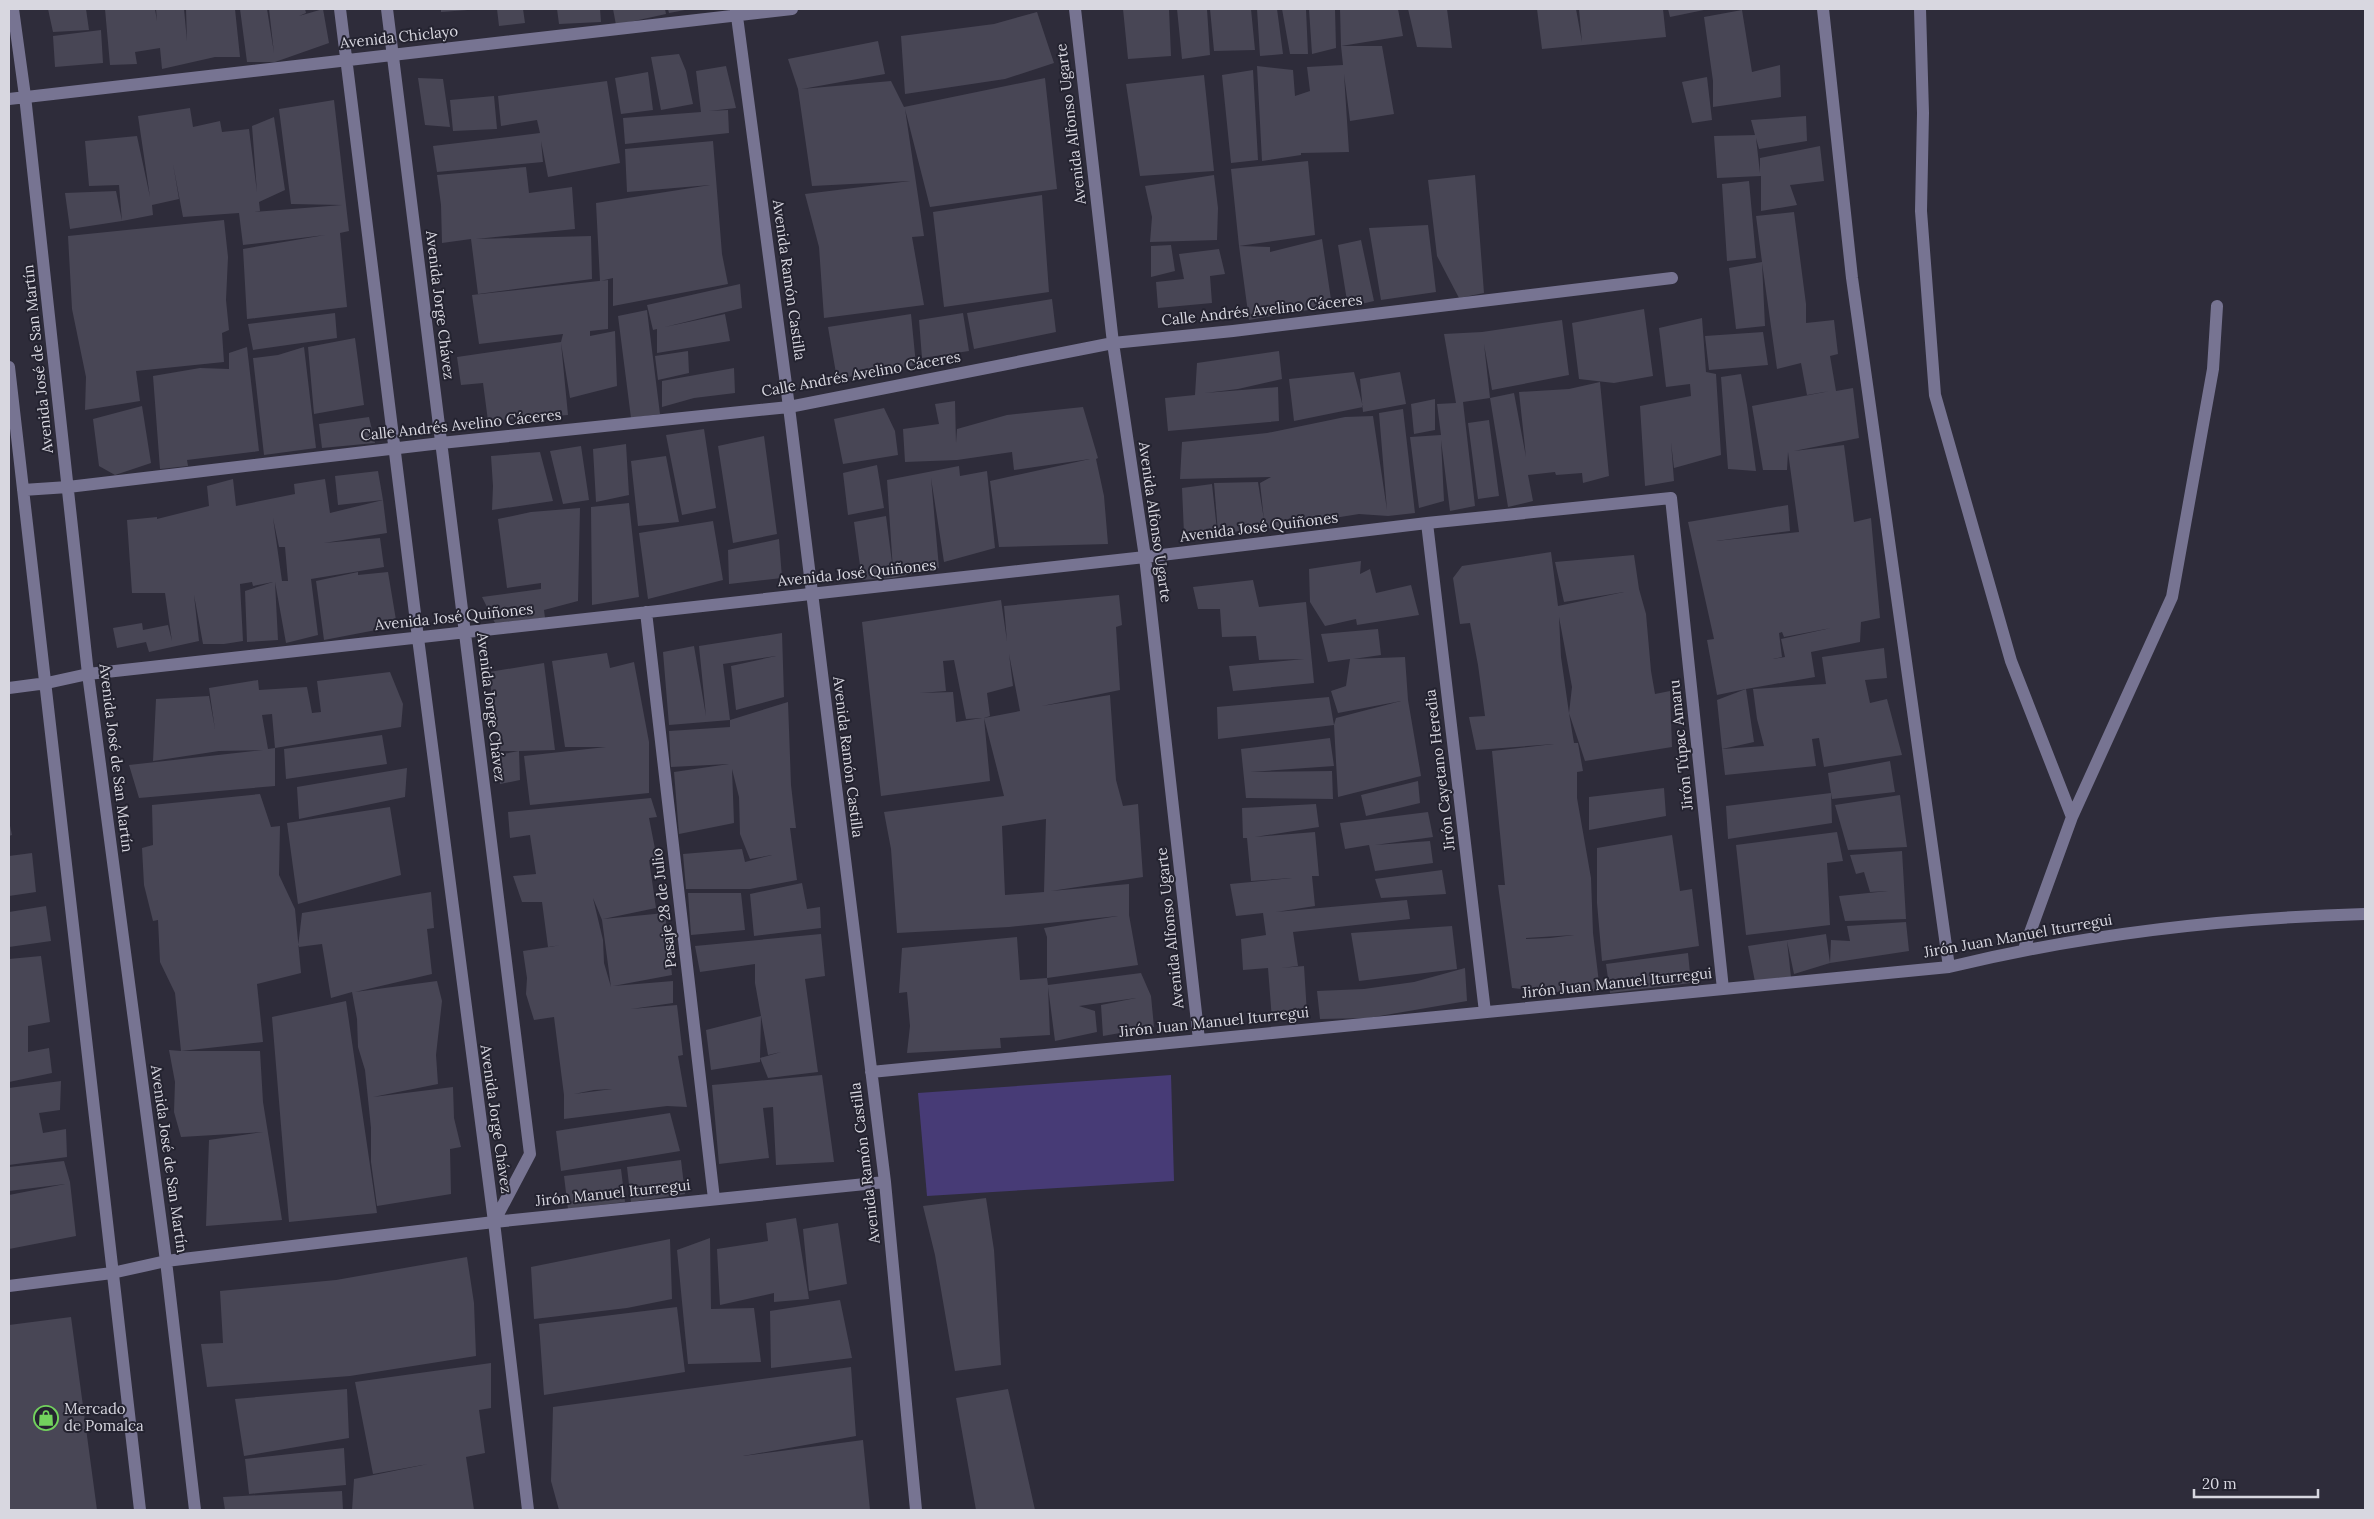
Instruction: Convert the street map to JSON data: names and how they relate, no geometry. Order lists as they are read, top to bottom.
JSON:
{
  "streets": {
    "street": [
      "Avenida Chiclayo",
      "Avenida Alfonso Ugarte",
      "Avenida Ramón Castilla",
      "Avenida Jorge Chávez",
      "Calle Andrés Avelino Cáceres",
      "Avenida José de San Martín",
      "Avenida José Quiñones",
      "Jirón Túpac Amaru",
      "Jirón Cayetano Heredia",
      "Pasaje 28 de Julio",
      "Jirón Juan Manuel Iturregui",
      "Jirón Manuel Iturregui"
    ]
  },
  "crossings": [
    ["Avenida Chiclayo", "Avenida Ramón Castilla"],
    ["Avenida Chiclayo", "Avenida Jorge Chávez"],
    ["Avenida Chiclayo", "Avenida José de San Martín"],
    ["Avenida Alfonso Ugarte", "Calle Andrés Avelino Cáceres"],
    ["Avenida Alfonso Ugarte", "Avenida José Quiñones"],
    ["Avenida Alfonso Ugarte", "Jirón Juan Manuel Iturregui"],
    ["Avenida Ramón Castilla", "Calle Andrés Avelino Cáceres"],
    ["Avenida Ramón Castilla", "Avenida José Quiñones"],
    ["Avenida Ramón Castilla", "Jirón Juan Manuel Iturregui"],
    ["Avenida Ramón Castilla", "Jirón Manuel Iturregui"],
    ["Avenida Jorge Chávez", "Calle Andrés Avelino Cáceres"],
    ["Avenida Jorge Chávez", "Avenida José Quiñones"],
    ["Avenida Jorge Chávez", "Jirón Manuel Iturregui"],
    ["Calle Andrés Avelino Cáceres", "Avenida José de San Martín"],
    ["Avenida José de San Martín", "Avenida José Quiñones"],
    ["Avenida José de San Martín", "Jirón Manuel Iturregui"],
    ["Avenida José Quiñones", "Jirón Túpac Amaru"],
    ["Avenida José Quiñones", "Jirón Cayetano Heredia"],
    ["Avenida José Quiñones", "Pasaje 28 de Julio"],
    ["Jirón Túpac Amaru", "Jirón Juan Manuel Iturregui"],
    ["Jirón Cayetano Heredia", "Jirón Juan Manuel Iturregui"],
    ["Pasaje 28 de Julio", "Jirón Manuel Iturregui"]
  ],
  "places": {
    "shop": ["Mercado de Pomalca"]
  },
  "scale_bar": "20 m"
}
